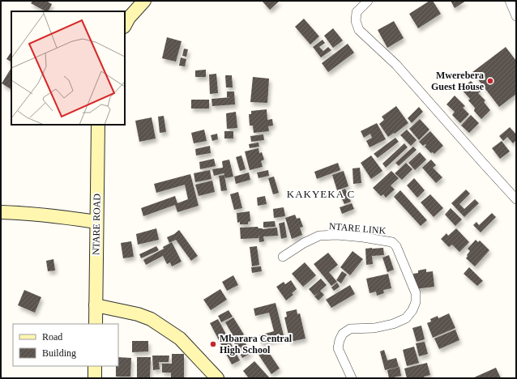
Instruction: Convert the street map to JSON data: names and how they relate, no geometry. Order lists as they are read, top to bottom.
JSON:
{
  "streets": {
    "main road": ["NTARE ROAD"],
    "street": ["NTARE LINK"]
  },
  "districts": ["KAKYEKA C"],
  "places": ["Mwerebera Guest House", "Mbarara Central High School"],
  "legend": ["Road", "Building"]
}
